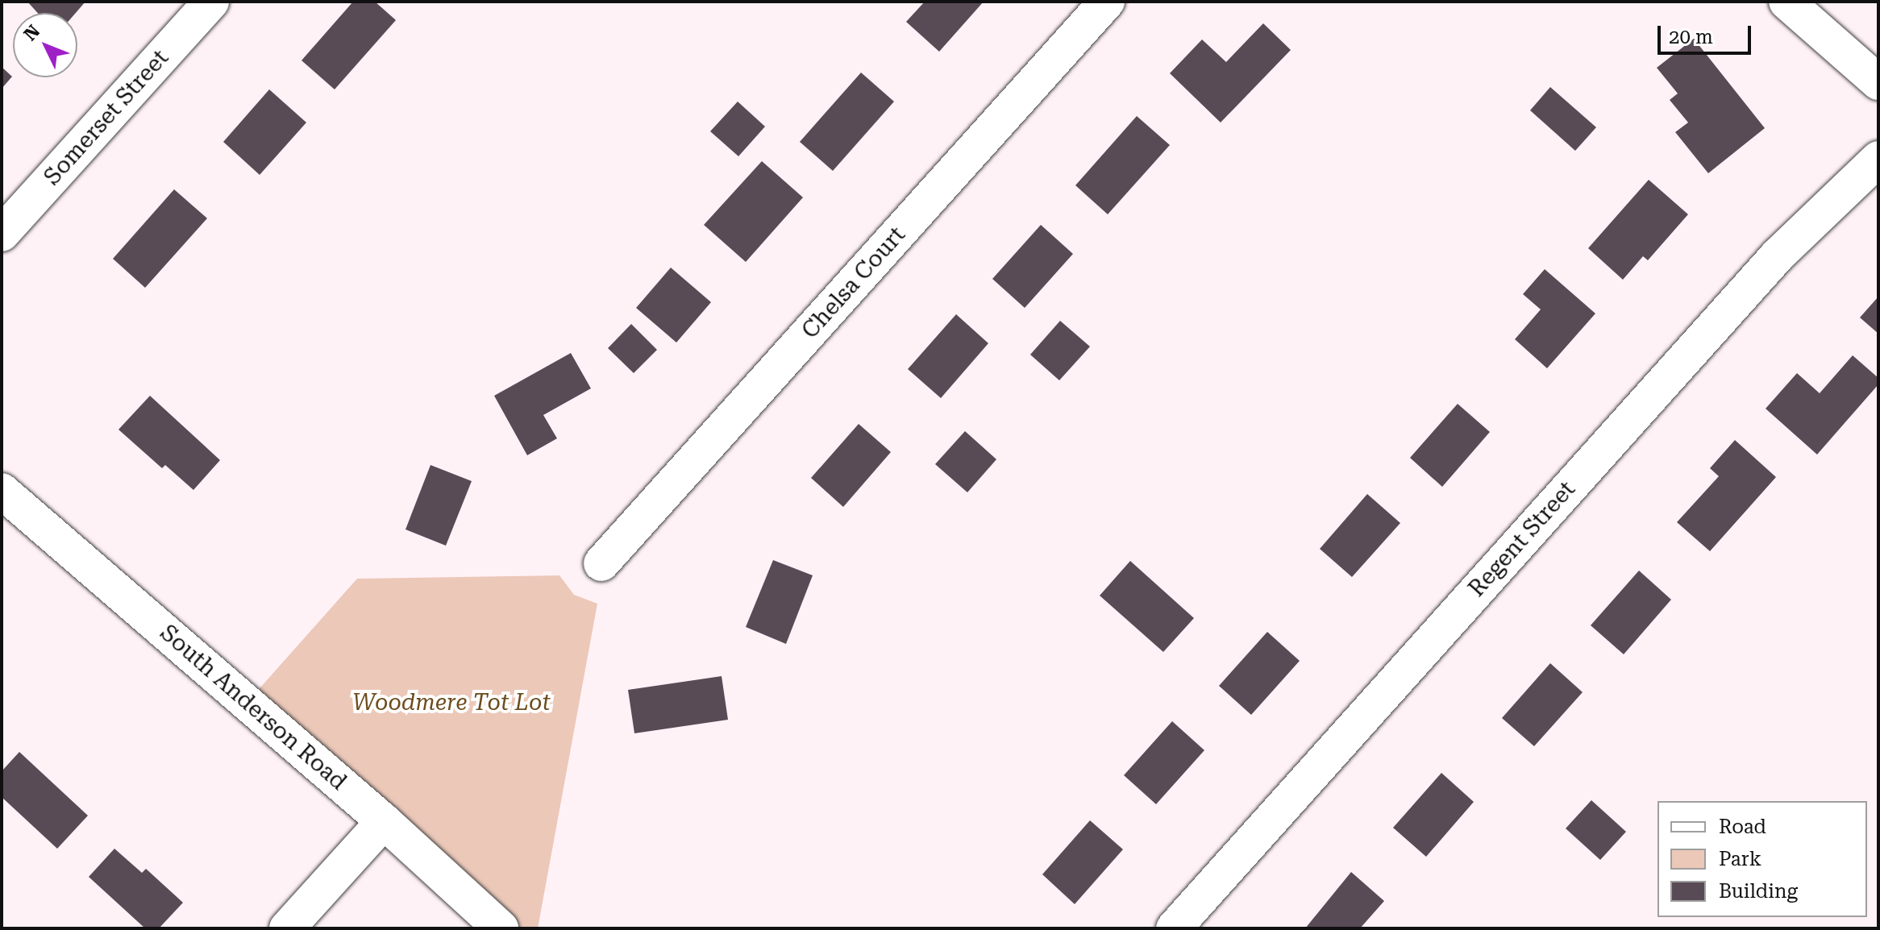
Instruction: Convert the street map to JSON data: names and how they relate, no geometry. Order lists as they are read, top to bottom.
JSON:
{
  "streets": {
    "street": [
      "Somerset Street",
      "Chelsa Court",
      "Regent Street",
      "South Anderson Road"
    ]
  },
  "parks": ["Woodmere Tot Lot"],
  "legend": ["Road", "Park", "Building"],
  "scale_bar": "20 m",
  "north": "top left"
}
